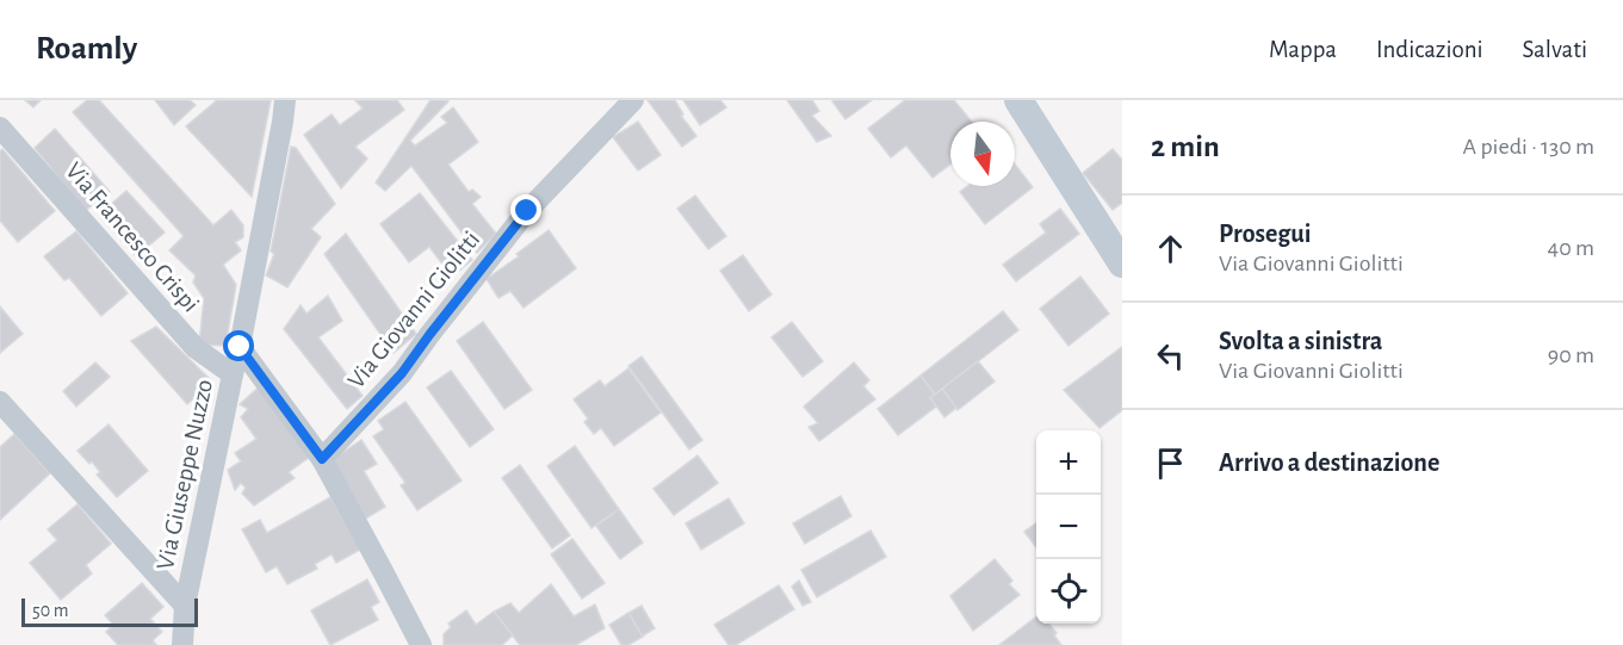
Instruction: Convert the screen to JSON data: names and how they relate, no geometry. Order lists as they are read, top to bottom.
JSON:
{
  "streets": {
    "street": ["Via Francesco Crispi", "Via Giovanni Giolitti", "Via Giuseppe Nuzzo"]
  },
  "crossings": [
    ["Via Francesco Crispi", "Via Giuseppe Nuzzo"]
  ],
  "scale_bar": "50 m",
  "north": "bottom",
  "page": {
    "header": "Roamly",
    "nav": ["Mappa", "Indicazioni", "Salvati"],
    "heading": ["2 min", "A piedi · 130 m"],
    "list": [
      ["Prosegui", "Via Giovanni Giolitti", "40 m"],
      ["Svolta a sinistra", "Via Giovanni Giolitti", "90 m"],
      "Arrivo a destinazione"
    ],
    "map_buttons": ["+", "−"],
    "scale": "50 m"
  }
}
